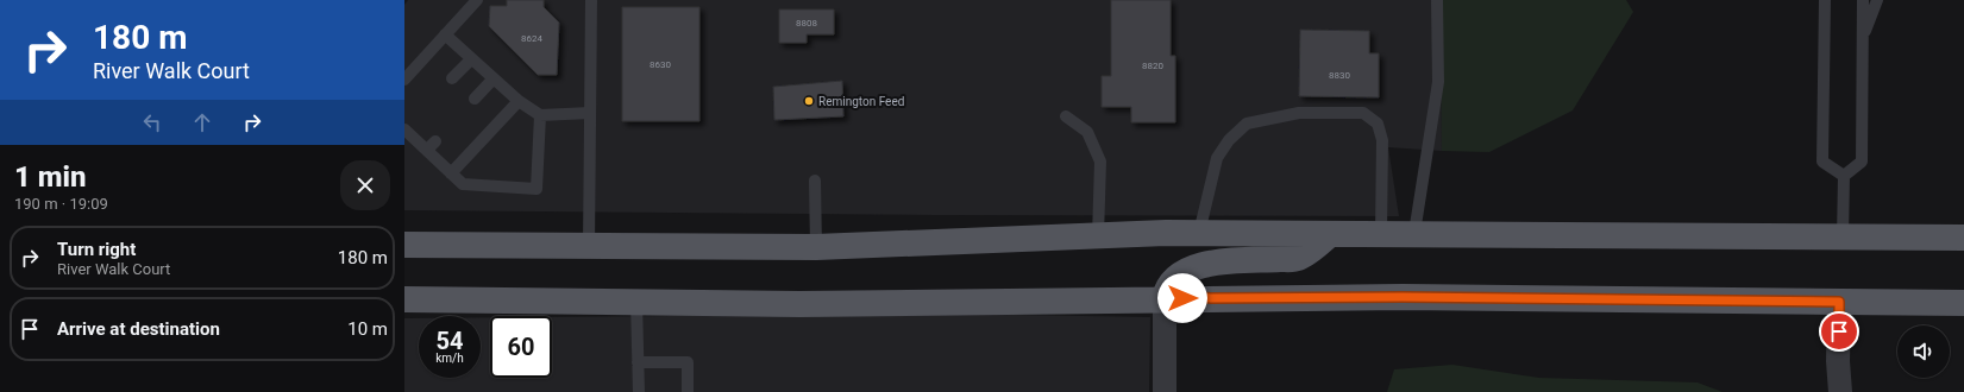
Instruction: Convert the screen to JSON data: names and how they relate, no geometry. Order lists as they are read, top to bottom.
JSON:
{
  "places": ["Remington Feed"],
  "house_numbers": [
    "8808",
    "8624",
    "8630",
    "8820",
    "8830"
  ],
  "page": {
    "turn": ["180 m", "River Walk Court"],
    "heading": ["1 min", "190 m · 19:09"],
    "list": [
      {
        "name": "Turn right",
        "note": "River Walk Court",
        "value": "180 m"
      },
      {
        "name": "Arrive at destination",
        "value": "10 m"
      }
    ],
    "speed": "54 km/h",
    "limit": "60"
  }
}
